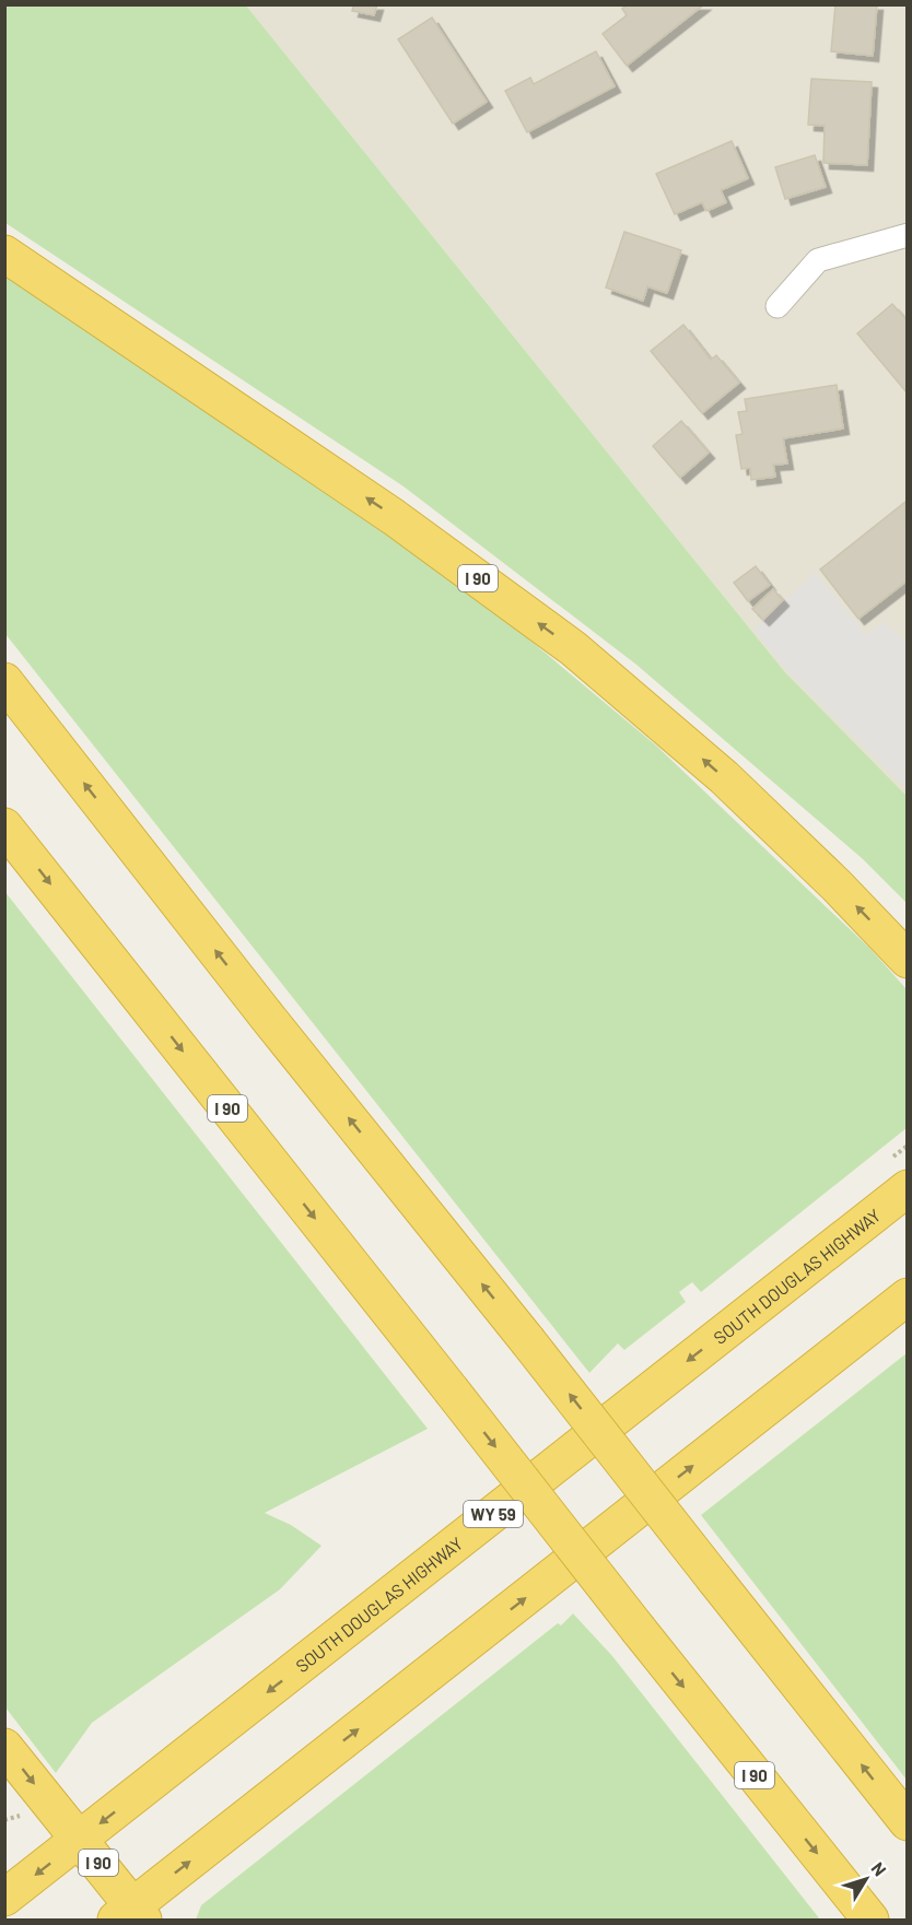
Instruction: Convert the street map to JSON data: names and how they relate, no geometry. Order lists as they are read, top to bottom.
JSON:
{
  "streets": {
    "highway": ["I 90", "SOUTH DOUGLAS HIGHWAY", "WY 59"]
  },
  "crossings": [
    ["I 90", "SOUTH DOUGLAS HIGHWAY"]
  ],
  "north": "top right"
}
